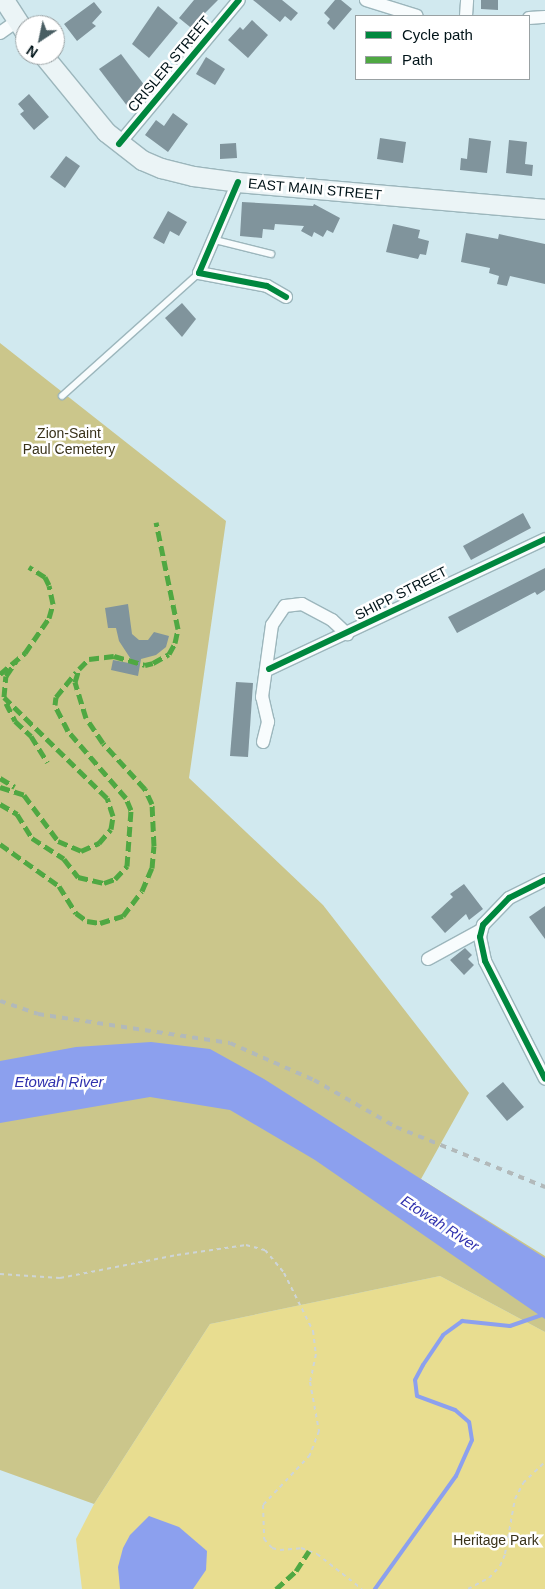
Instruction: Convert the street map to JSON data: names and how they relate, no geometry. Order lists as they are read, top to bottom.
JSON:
{
  "streets": {
    "main road": ["EAST MAIN STREET"],
    "street": ["CRISLER STREET", "SHIPP STREET"]
  },
  "crossings": [
    ["CRISLER STREET", "EAST MAIN STREET"]
  ],
  "water": ["Etowah River"],
  "parks": ["Zion-Saint Paul Cemetery", "Heritage Park"],
  "legend": ["Cycle path", "Path"],
  "north": "bottom left"
}
